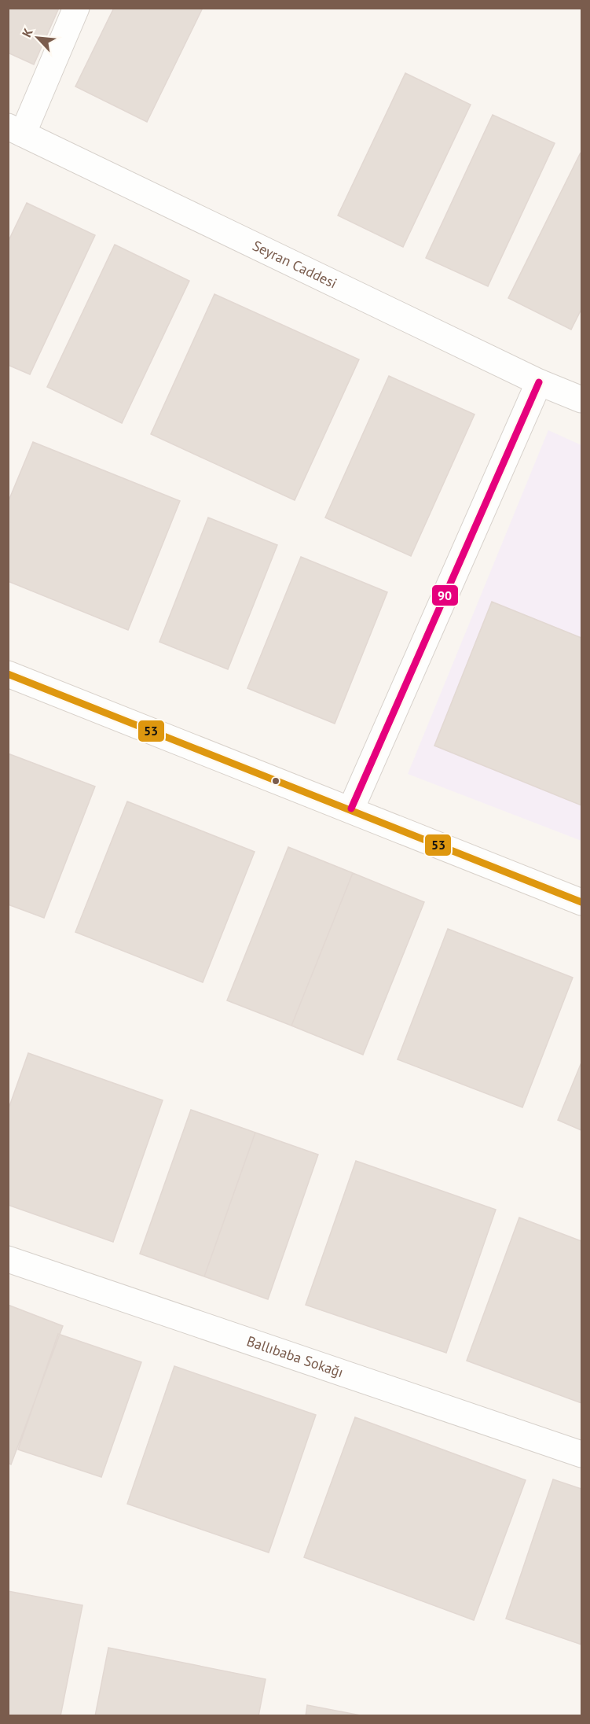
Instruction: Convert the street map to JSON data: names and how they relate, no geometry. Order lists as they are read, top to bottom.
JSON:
{
  "streets": {
    "street": ["Seyran Caddesi", "Ballıbaba Sokağı"]
  },
  "lines": ["transit line 90", "transit line 53"],
  "north": "top left"
}
